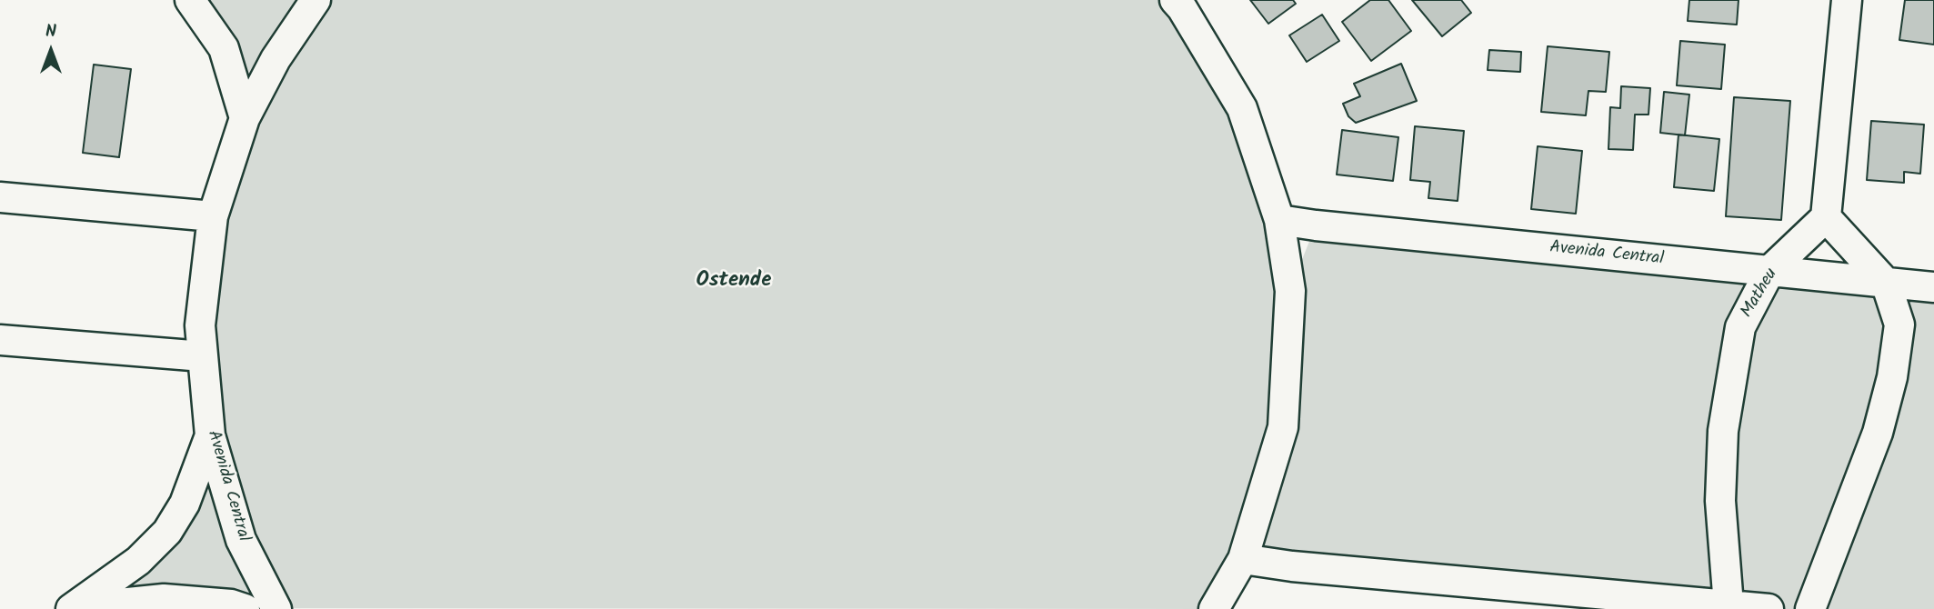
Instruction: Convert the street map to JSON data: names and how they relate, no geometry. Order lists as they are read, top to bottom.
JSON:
{
  "streets": {
    "street": ["Avenida Central", "Matheu"]
  },
  "crossings": [
    ["Avenida Central", "Matheu"]
  ],
  "districts": ["Ostende"],
  "north": "top"
}
